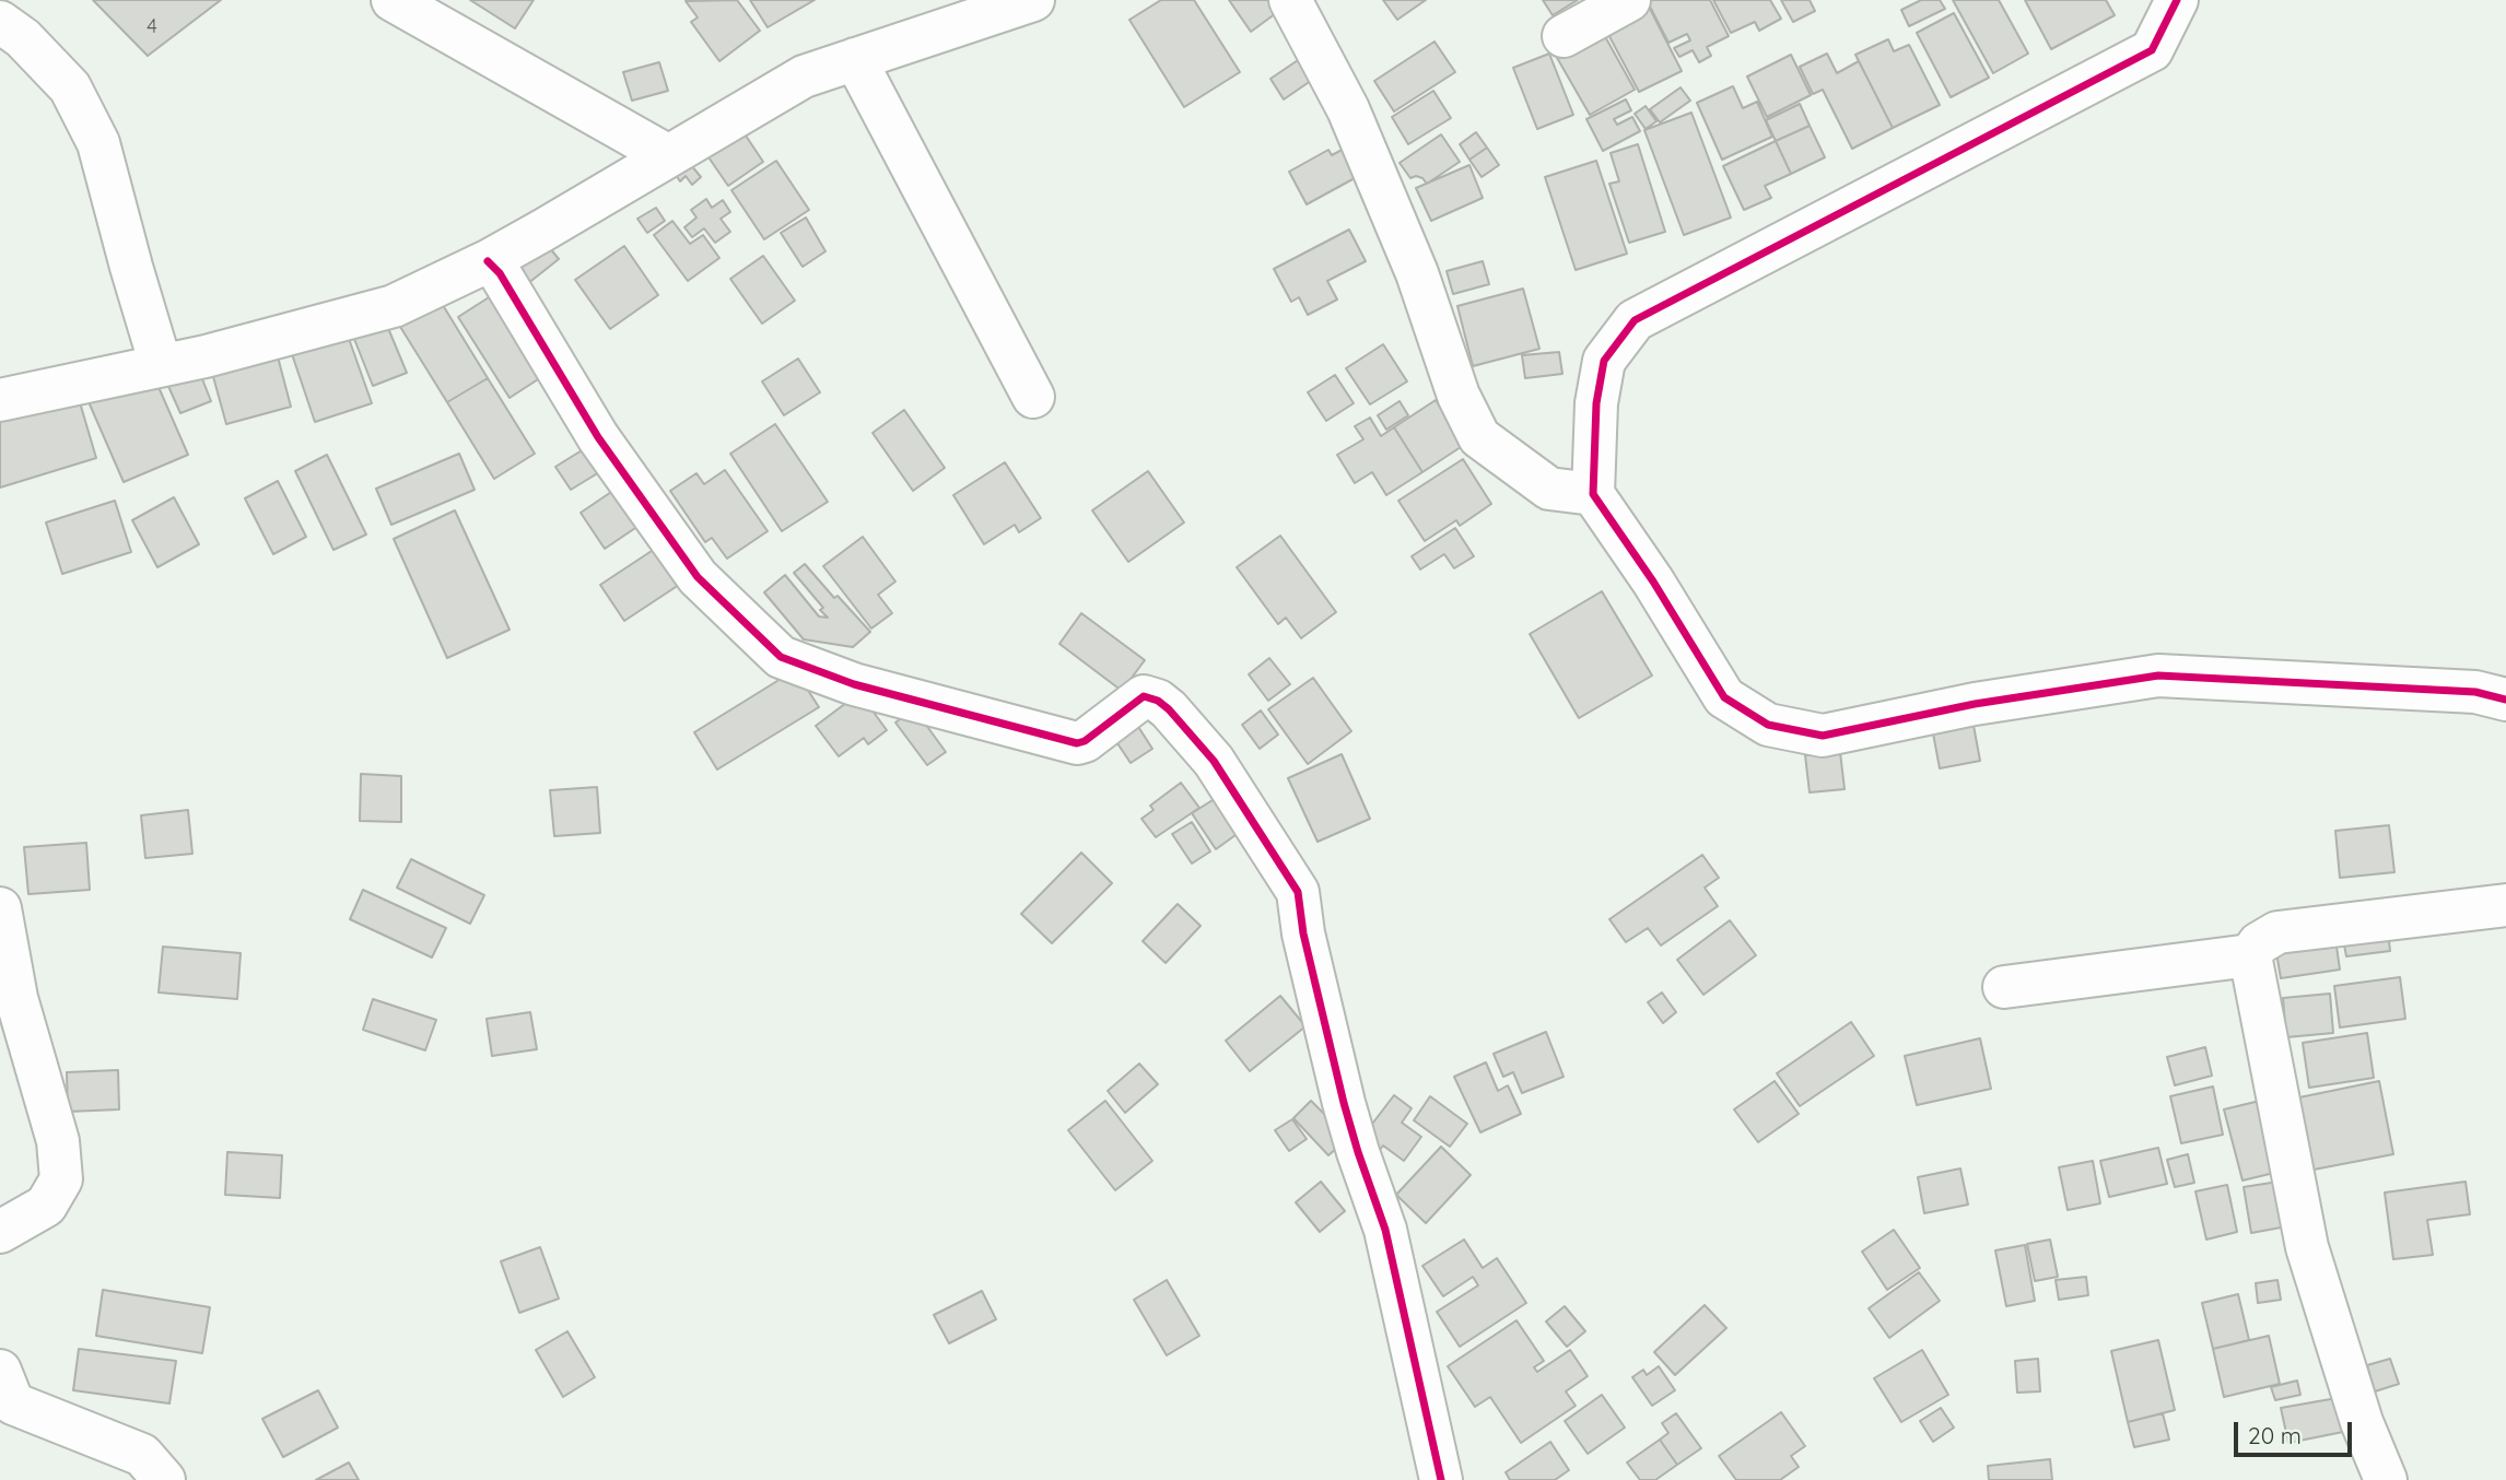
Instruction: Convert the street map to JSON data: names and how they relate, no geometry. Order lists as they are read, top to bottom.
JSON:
{
  "house_numbers": ["4"],
  "scale_bar": "20 m"
}
